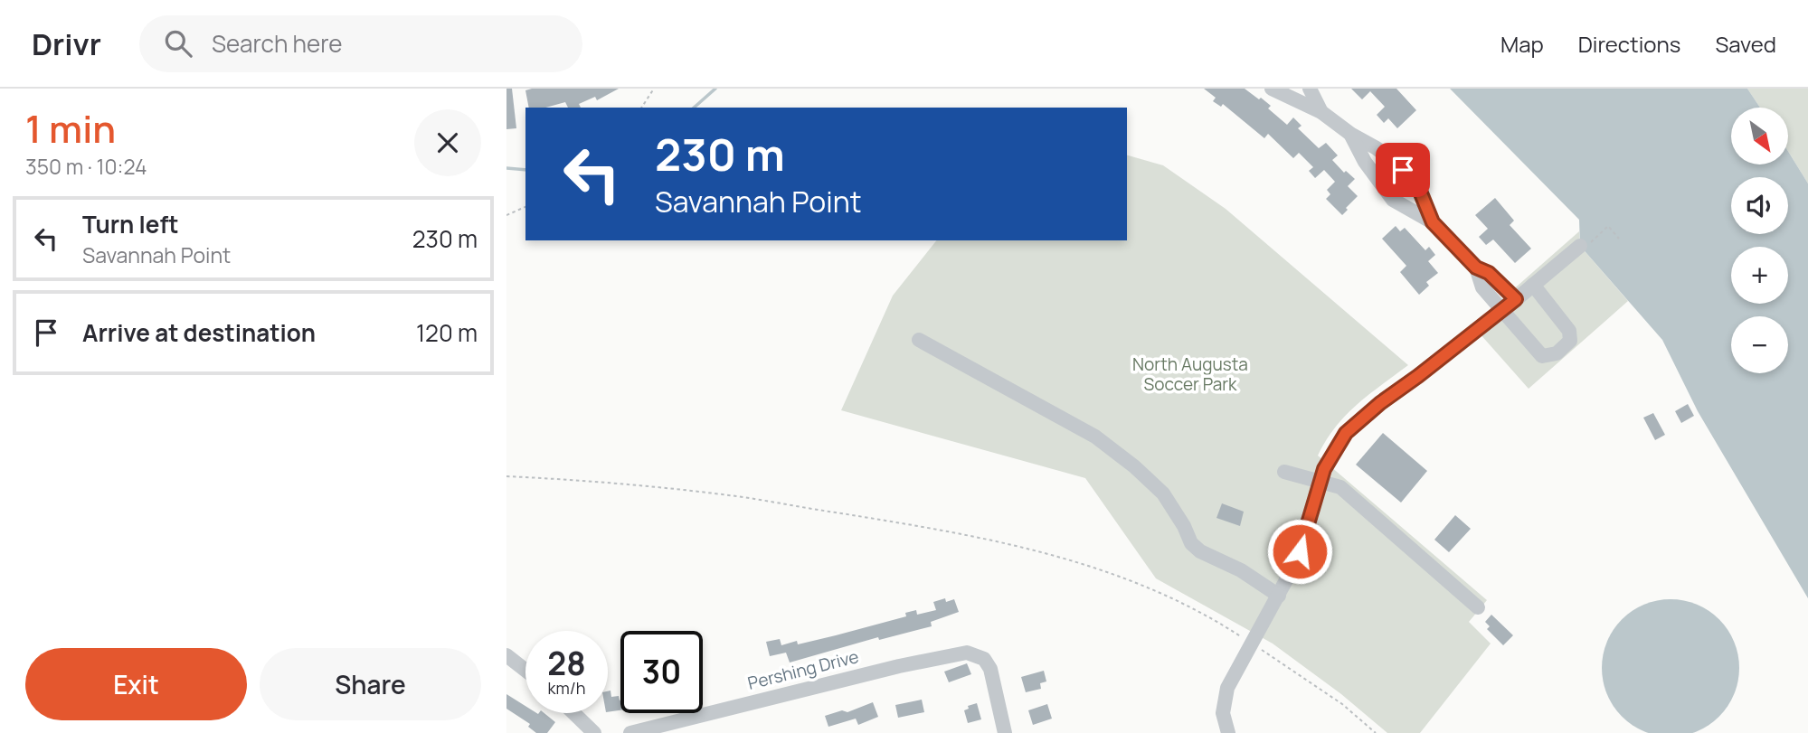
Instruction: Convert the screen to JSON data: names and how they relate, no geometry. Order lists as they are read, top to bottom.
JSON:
{
  "streets": {
    "street": ["Pershing Drive"]
  },
  "parks": ["North Augusta Soccer Park"],
  "north": "bottom right",
  "page": {
    "header": "Drivr",
    "search": "Search here",
    "nav": ["Map", "Directions", "Saved"],
    "heading": ["1 min", "350 m · 10:24"],
    "map_buttons": ["+", "−"],
    "turn": ["230 m", "Savannah Point"],
    "list": [
      {
        "name": "Turn left",
        "note": "Savannah Point",
        "value": "230 m"
      },
      {
        "name": "Arrive at destination",
        "value": "120 m"
      }
    ],
    "speed": "28 km/h",
    "limit": "30",
    "buttons": ["Exit", "Share"]
  }
}
